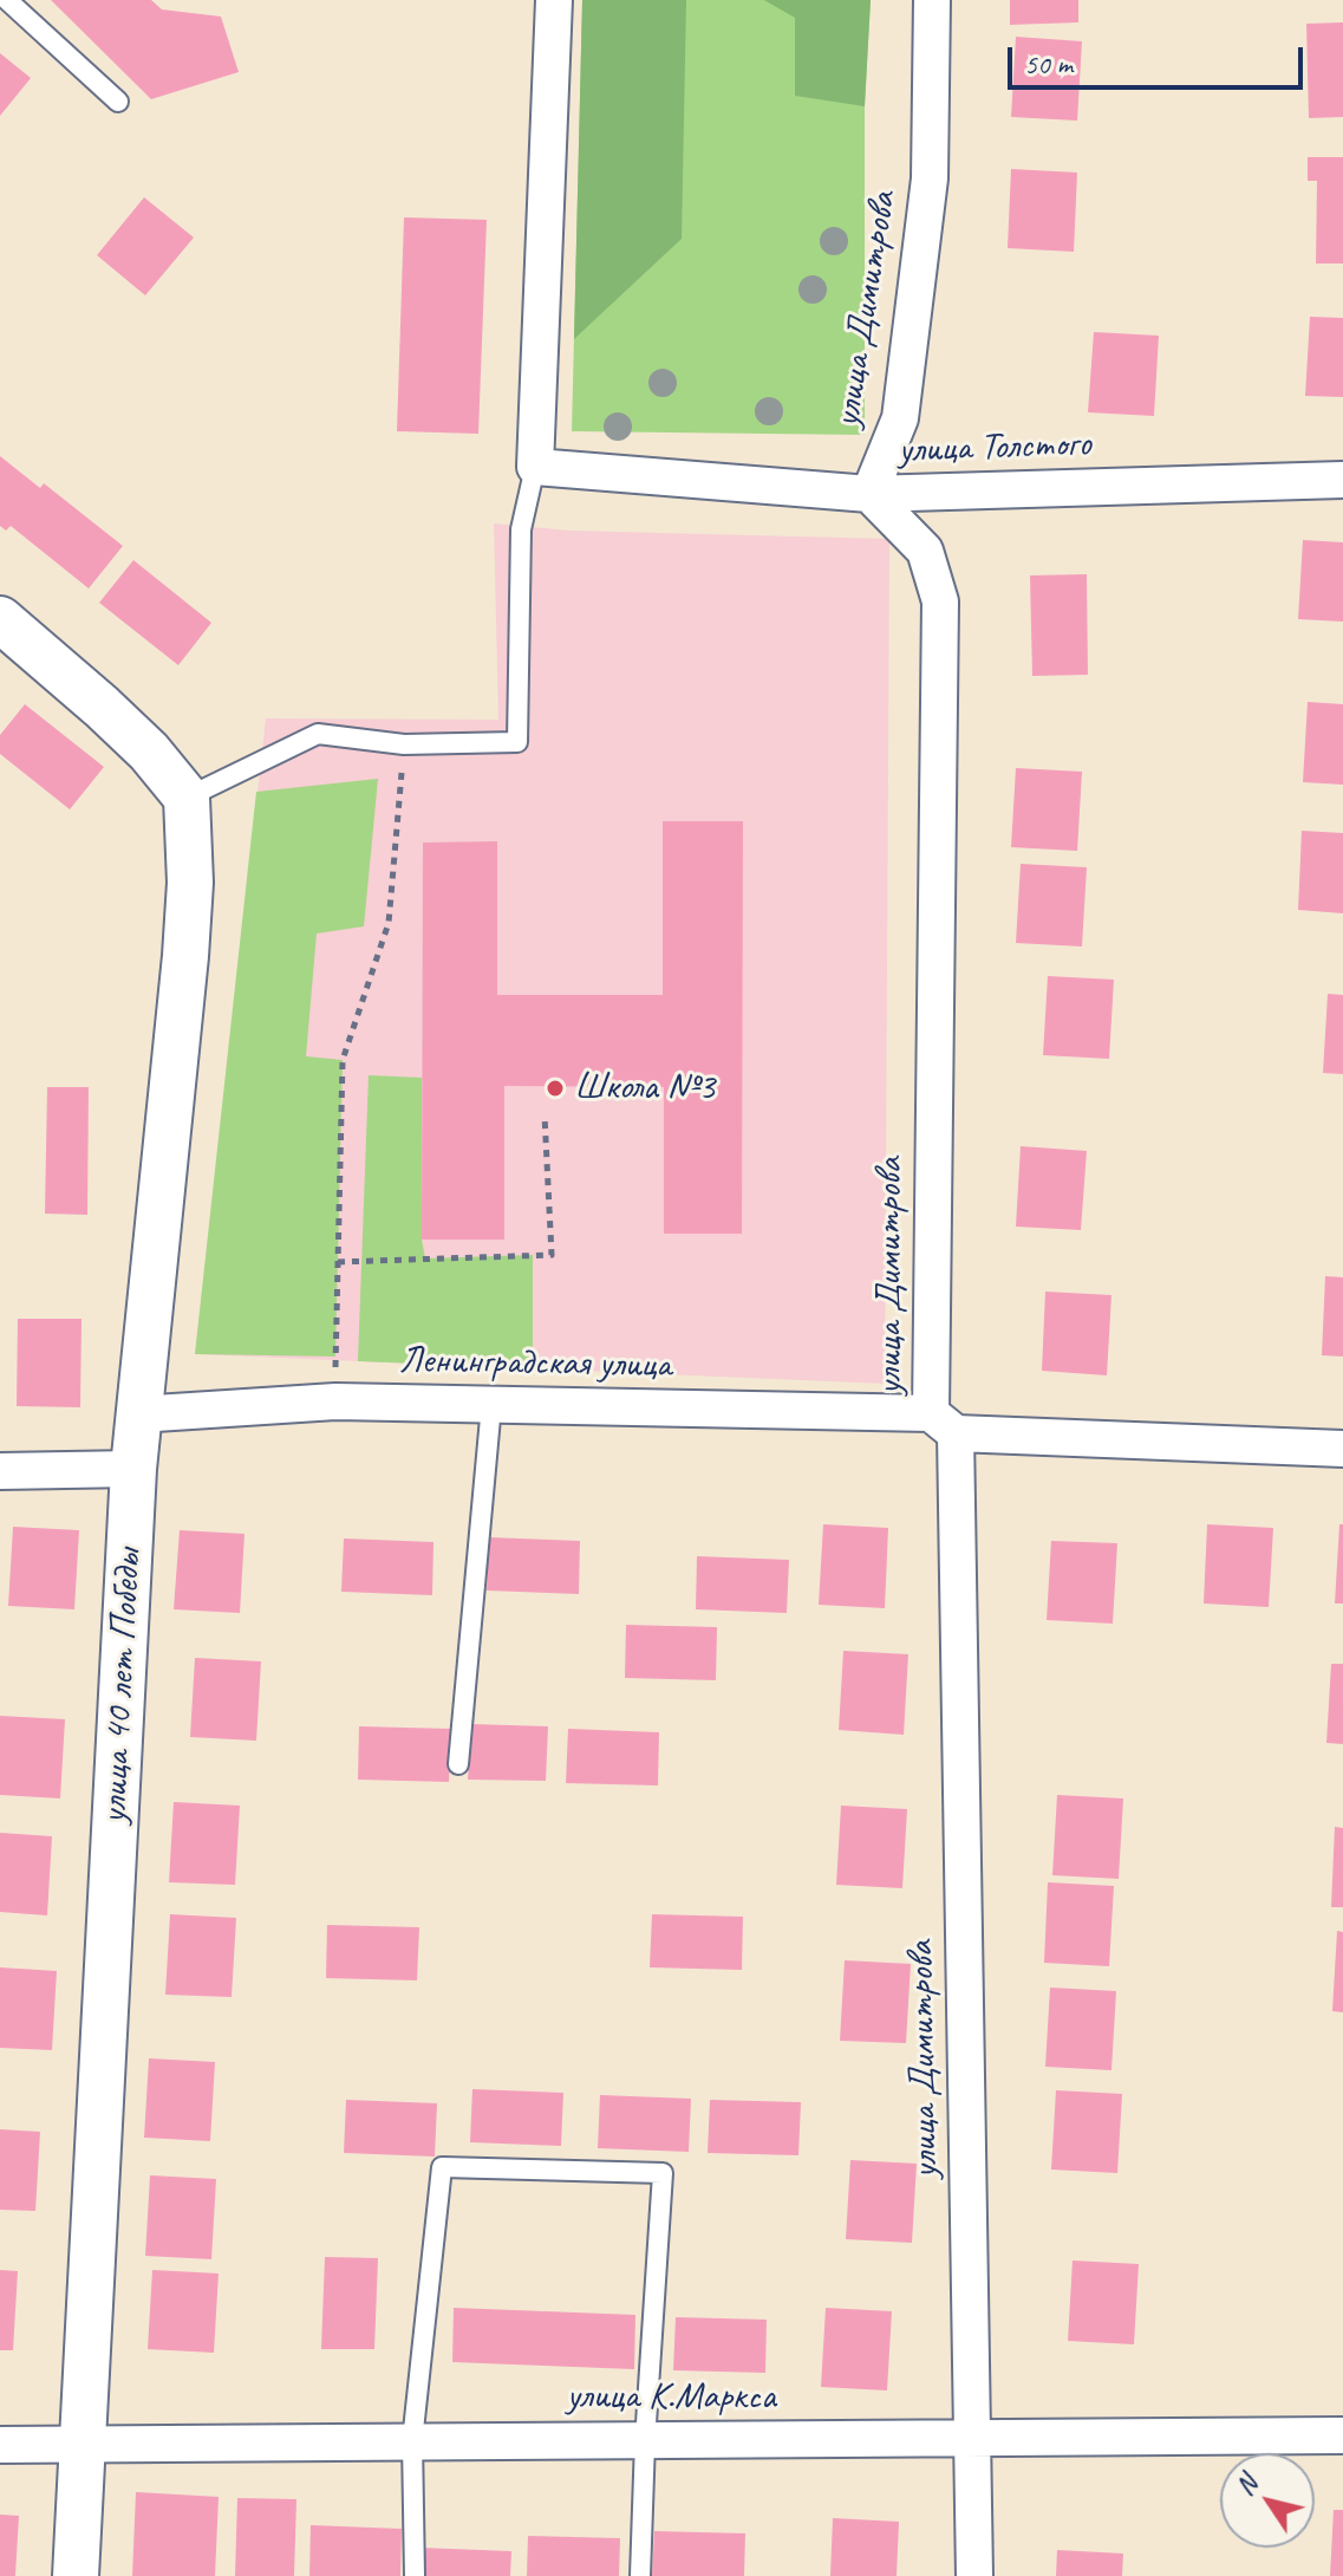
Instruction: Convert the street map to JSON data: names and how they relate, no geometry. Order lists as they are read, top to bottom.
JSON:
{
  "streets": {
    "street": [
      "улица Димитрова",
      "улица Толстого",
      "Ленинградская улица",
      "улица 40 лет Победы",
      "улица К.Маркса"
    ]
  },
  "crossings": [
    ["улица Димитрова", "улица Толстого"],
    ["улица Димитрова", "Ленинградская улица"],
    ["улица Димитрова", "улица К.Маркса"],
    ["Ленинградская улица", "улица 40 лет Победы"],
    ["улица 40 лет Победы", "улица К.Маркса"]
  ],
  "places": ["Школа №3"],
  "scale_bar": "50 m",
  "north": "top left"
}
